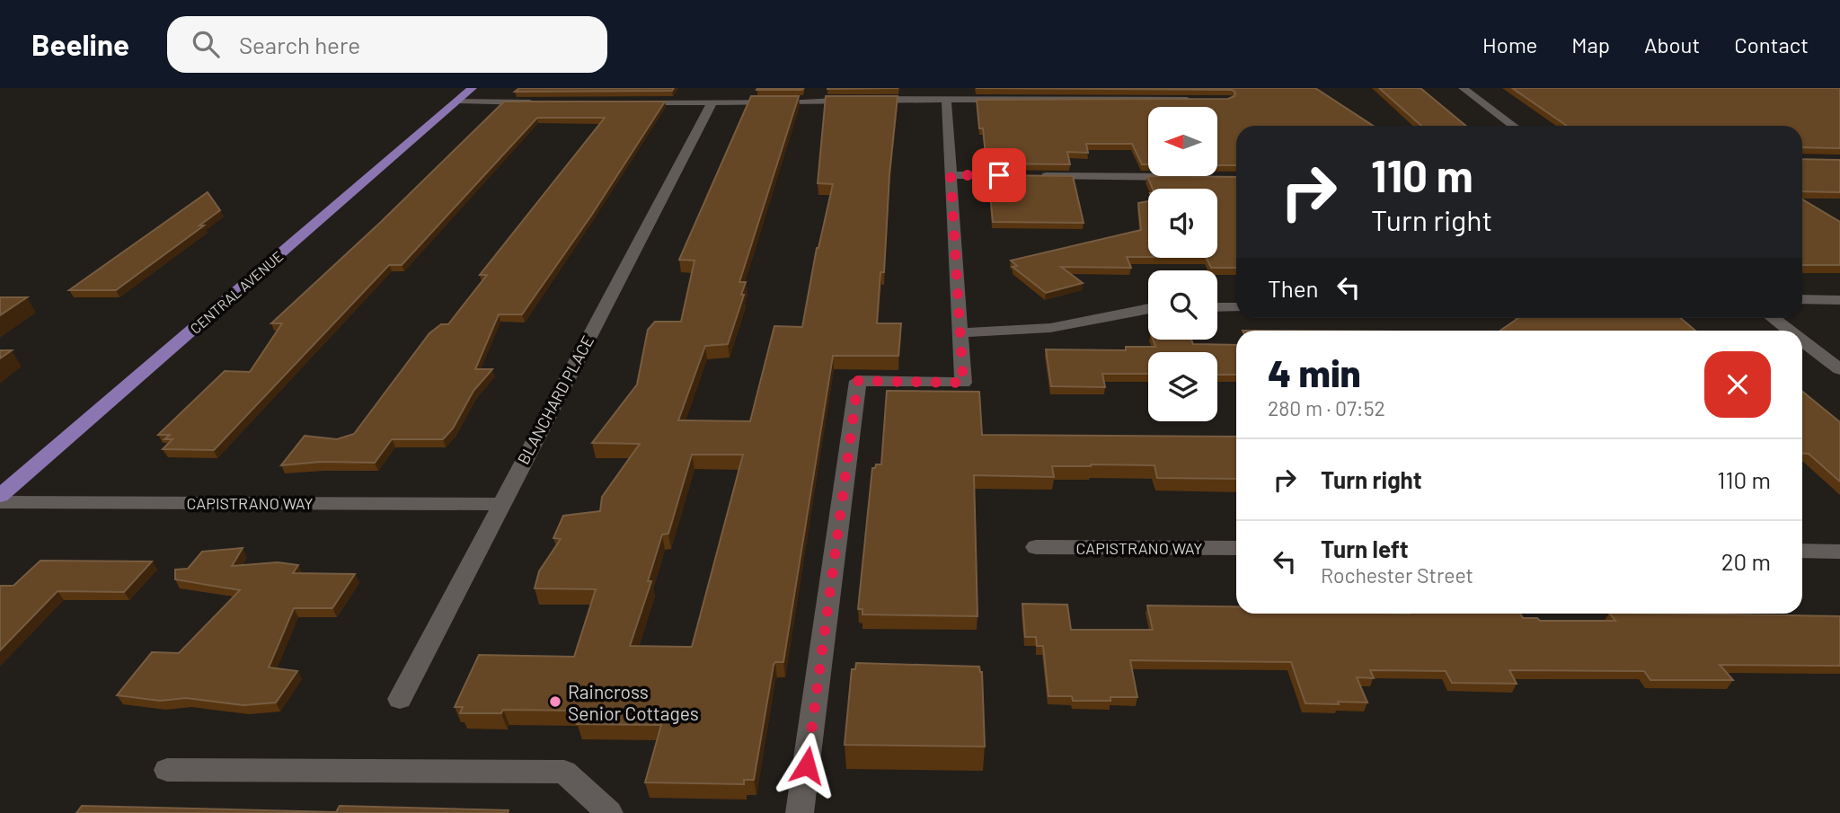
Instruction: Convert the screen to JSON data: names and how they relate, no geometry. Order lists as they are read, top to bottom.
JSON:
{
  "streets": {
    "main road": ["CENTRAL AVENUE"],
    "street": ["BLANCHARD PLACE", "CAPISTRANO WAY"]
  },
  "crossings": [
    ["BLANCHARD PLACE", "CAPISTRANO WAY"]
  ],
  "places": ["Raincross Senior Cottages"],
  "north": "left",
  "page": {
    "header": "Beeline",
    "search": "Search here",
    "nav": [
      "Home",
      "Map",
      "About",
      "Contact"
    ],
    "turn": ["110 m", "Turn right"],
    "then": "Then",
    "heading": ["4 min", "280 m · 07:52"],
    "list": [
      {
        "name": "Turn right",
        "value": "110 m"
      },
      {
        "name": "Turn left",
        "note": "Rochester Street",
        "value": "20 m"
      }
    ]
  }
}
